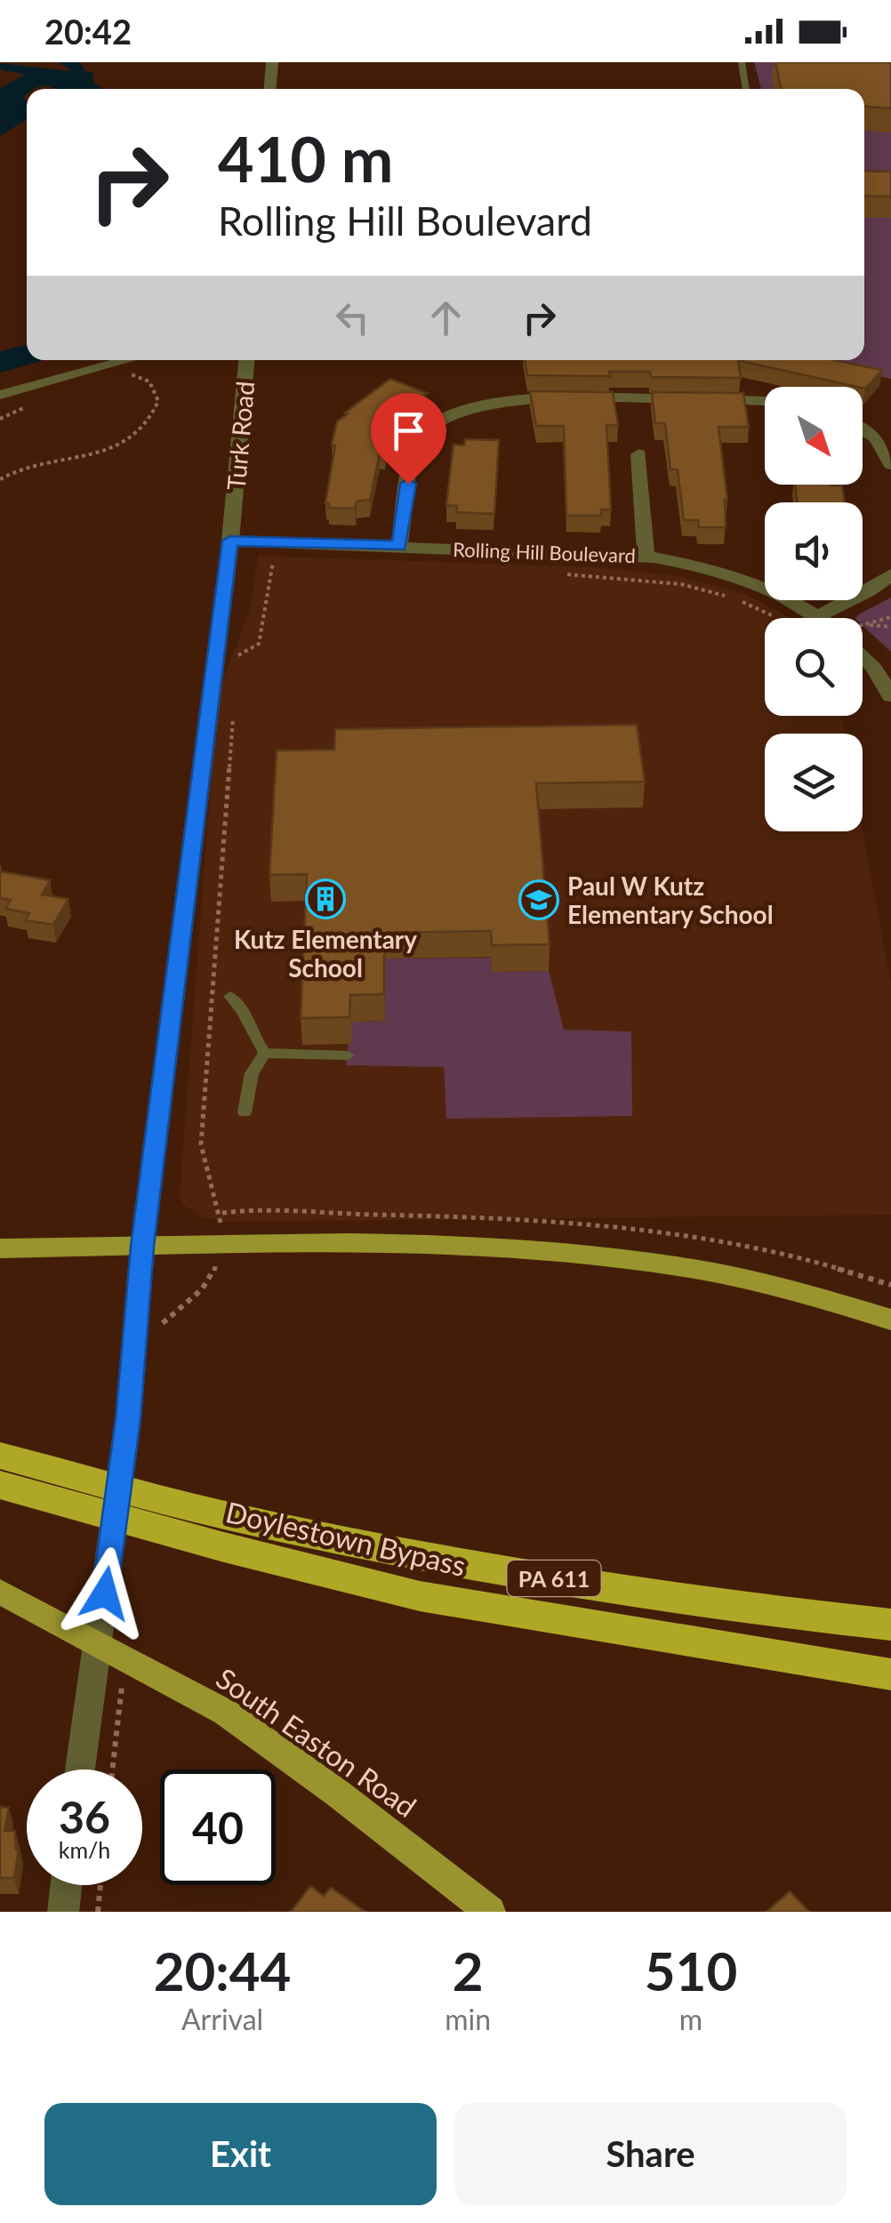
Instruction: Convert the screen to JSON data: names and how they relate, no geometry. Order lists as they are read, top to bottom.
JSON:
{
  "streets": {
    "highway": ["Doylestown Bypass", "PA 611"],
    "main road": ["South Easton Road"],
    "street": ["Turk Road", "Rolling Hill Boulevard"]
  },
  "crossings": [
    ["Turk Road", "Rolling Hill Boulevard"]
  ],
  "places": {
    "building": ["Kutz Elementary School"],
    "school or university": ["Paul W Kutz Elementary School"]
  },
  "north": "bottom right",
  "page": {
    "status": "20:42",
    "turn": ["410 m", "Rolling Hill Boulevard"],
    "speed": "36 km/h",
    "limit": "40",
    "eta": [
      "20:44",
      "Arrival",
      "2",
      "min",
      "510",
      "m"
    ],
    "buttons": ["Exit", "Share"]
  }
}
